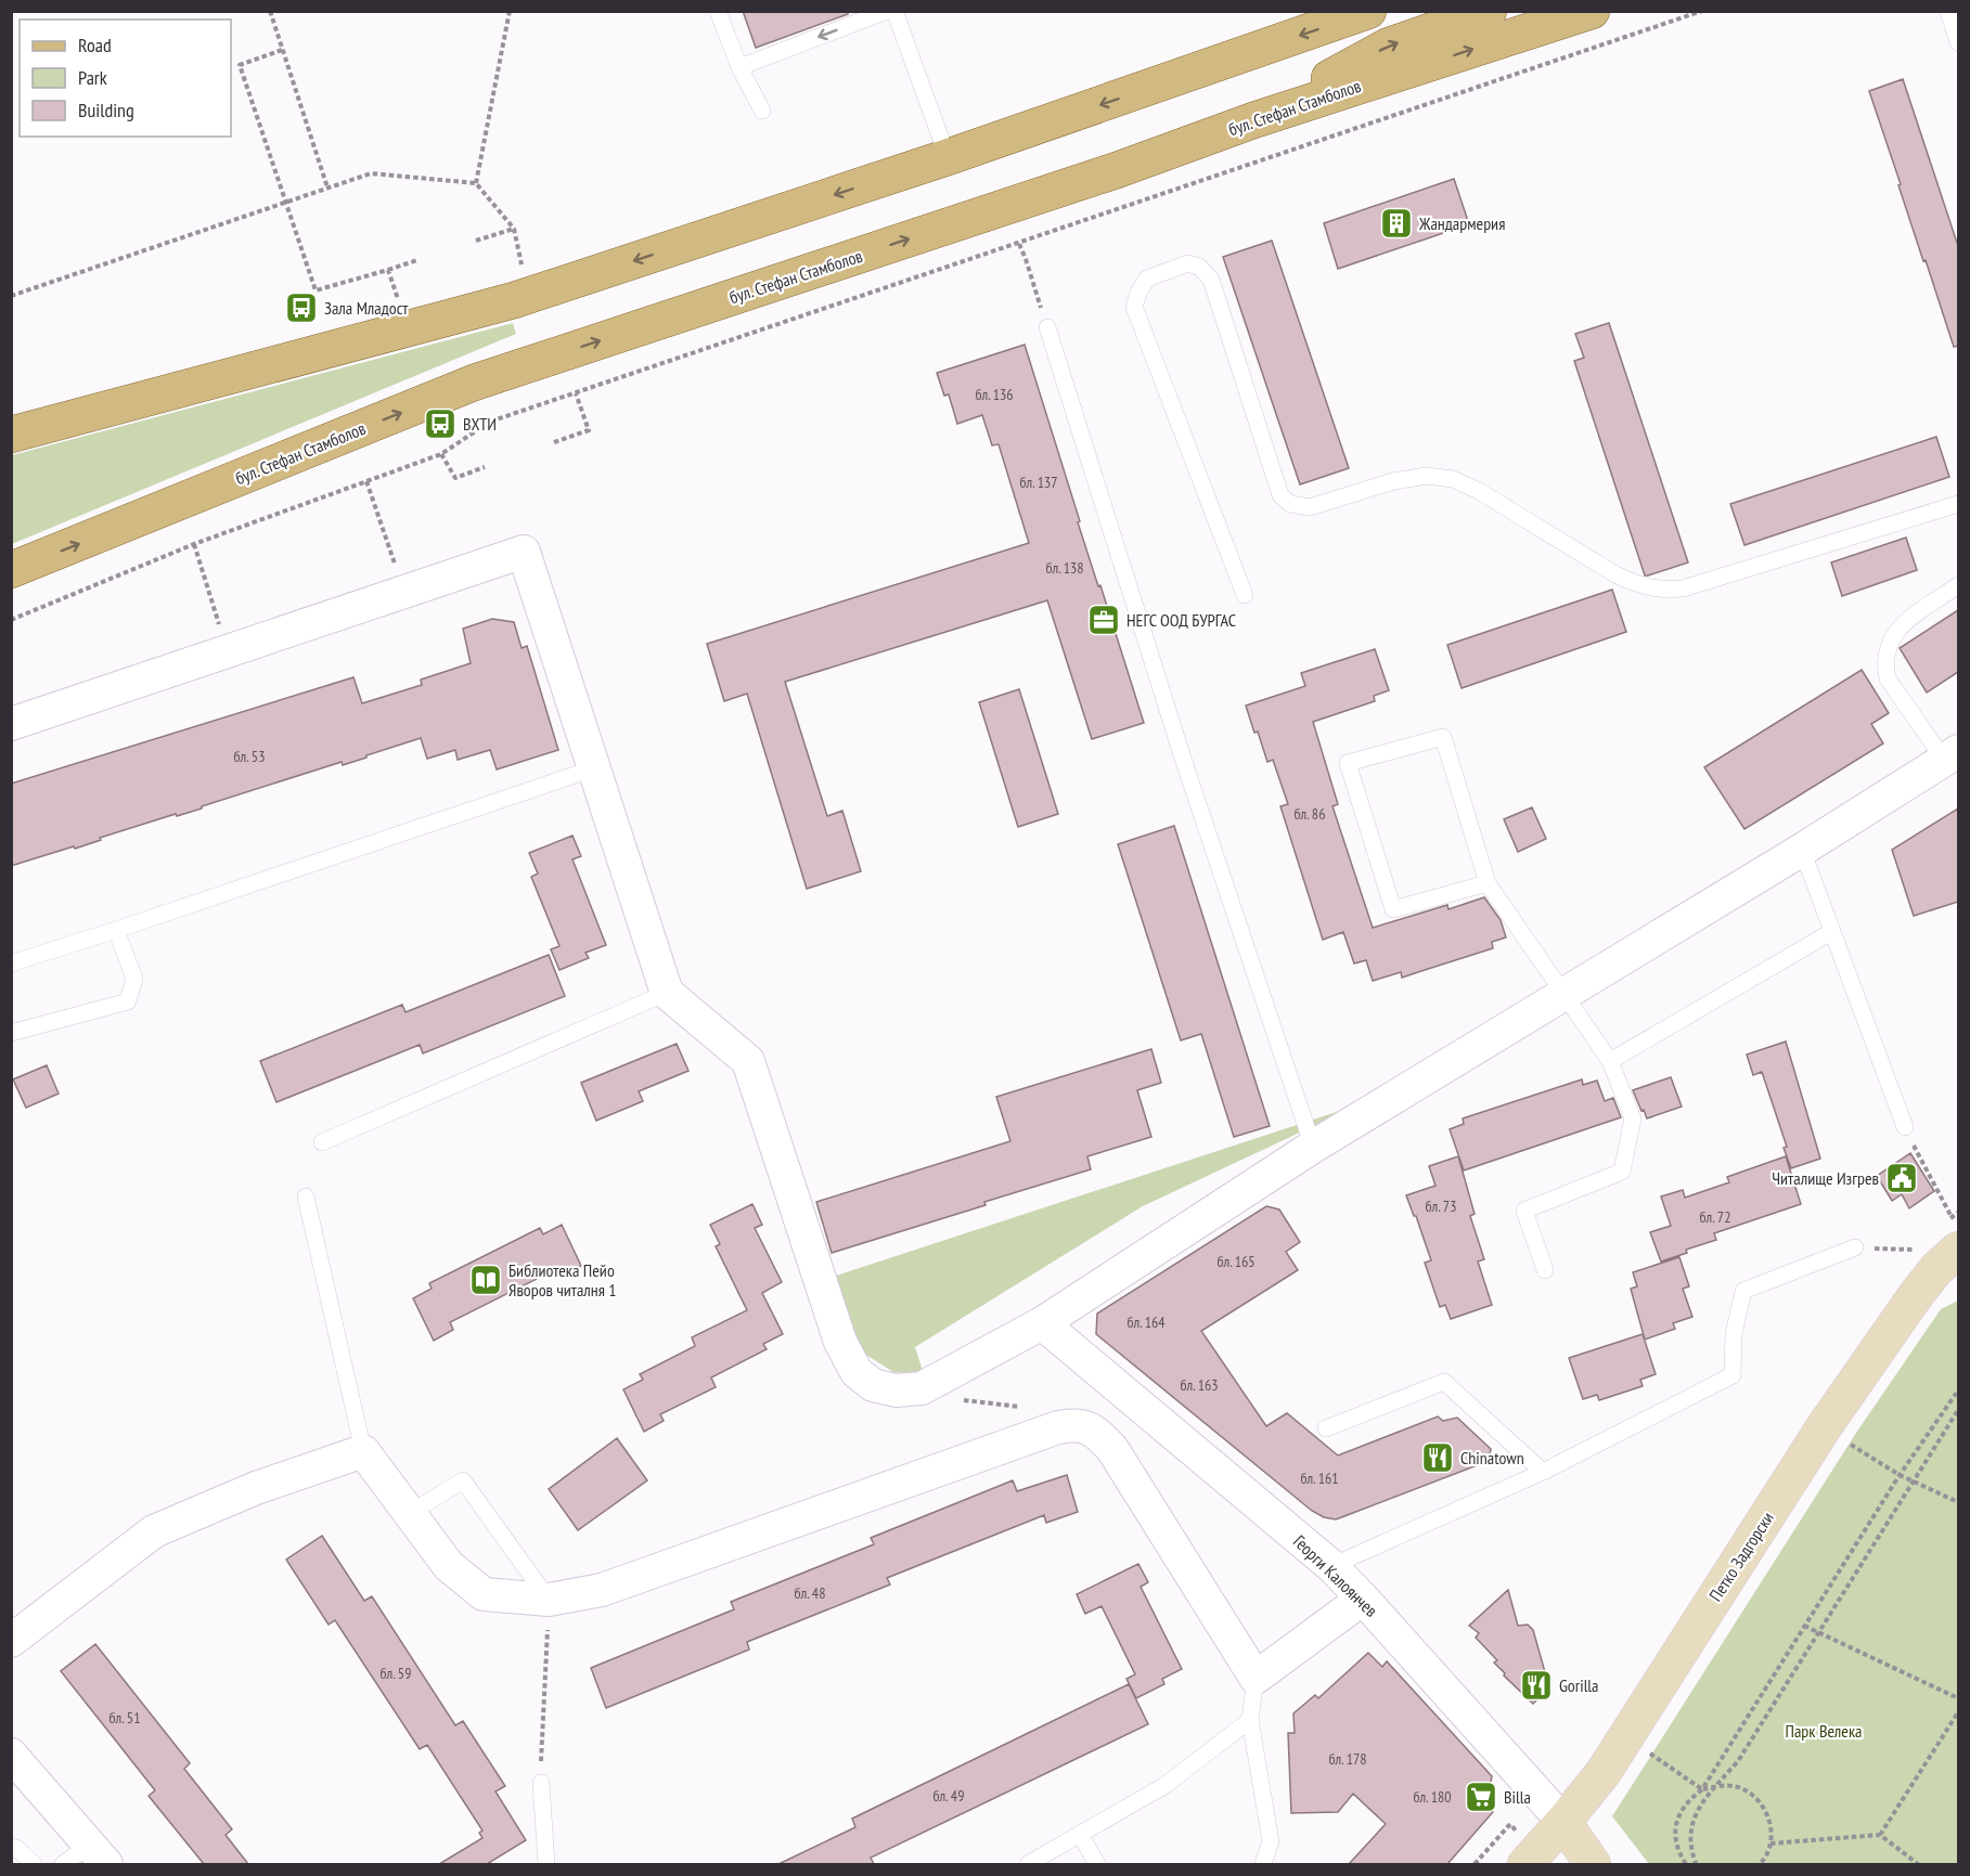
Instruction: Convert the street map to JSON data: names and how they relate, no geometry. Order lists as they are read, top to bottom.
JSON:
{
  "streets": {
    "main road": ["бул. Стефан Стамболов"],
    "street": ["Петко Задгорски", "Георги Калоянчев"]
  },
  "crossings": [
    ["Петко Задгорски", "Георги Калоянчев"]
  ],
  "parks": ["Парк Велека"],
  "places": {
    "building": ["Жандармерия"],
    "bus stop": ["Зала Младост", "ВХТИ"],
    "office": ["НЕГС ООД БУРГАС"],
    "public building": ["Читалище Изгрев"],
    "library": ["Библиотека Пейо Яворов читалня 1"],
    "restaurant": ["Chinatown", "Gorilla"],
    "supermarket": ["Billa"]
  },
  "house_numbers": [
    "бл. 136",
    "бл. 137",
    "бл. 138",
    "бл. 53",
    "бл. 86",
    "бл. 73",
    "бл. 72",
    "бл. 165",
    "бл. 164",
    "бл. 163",
    "бл. 161",
    "бл. 48",
    "бл. 59",
    "бл. 51",
    "бл. 178",
    "бл. 49",
    "бл. 180"
  ],
  "legend": ["Road", "Park", "Building"]
}
